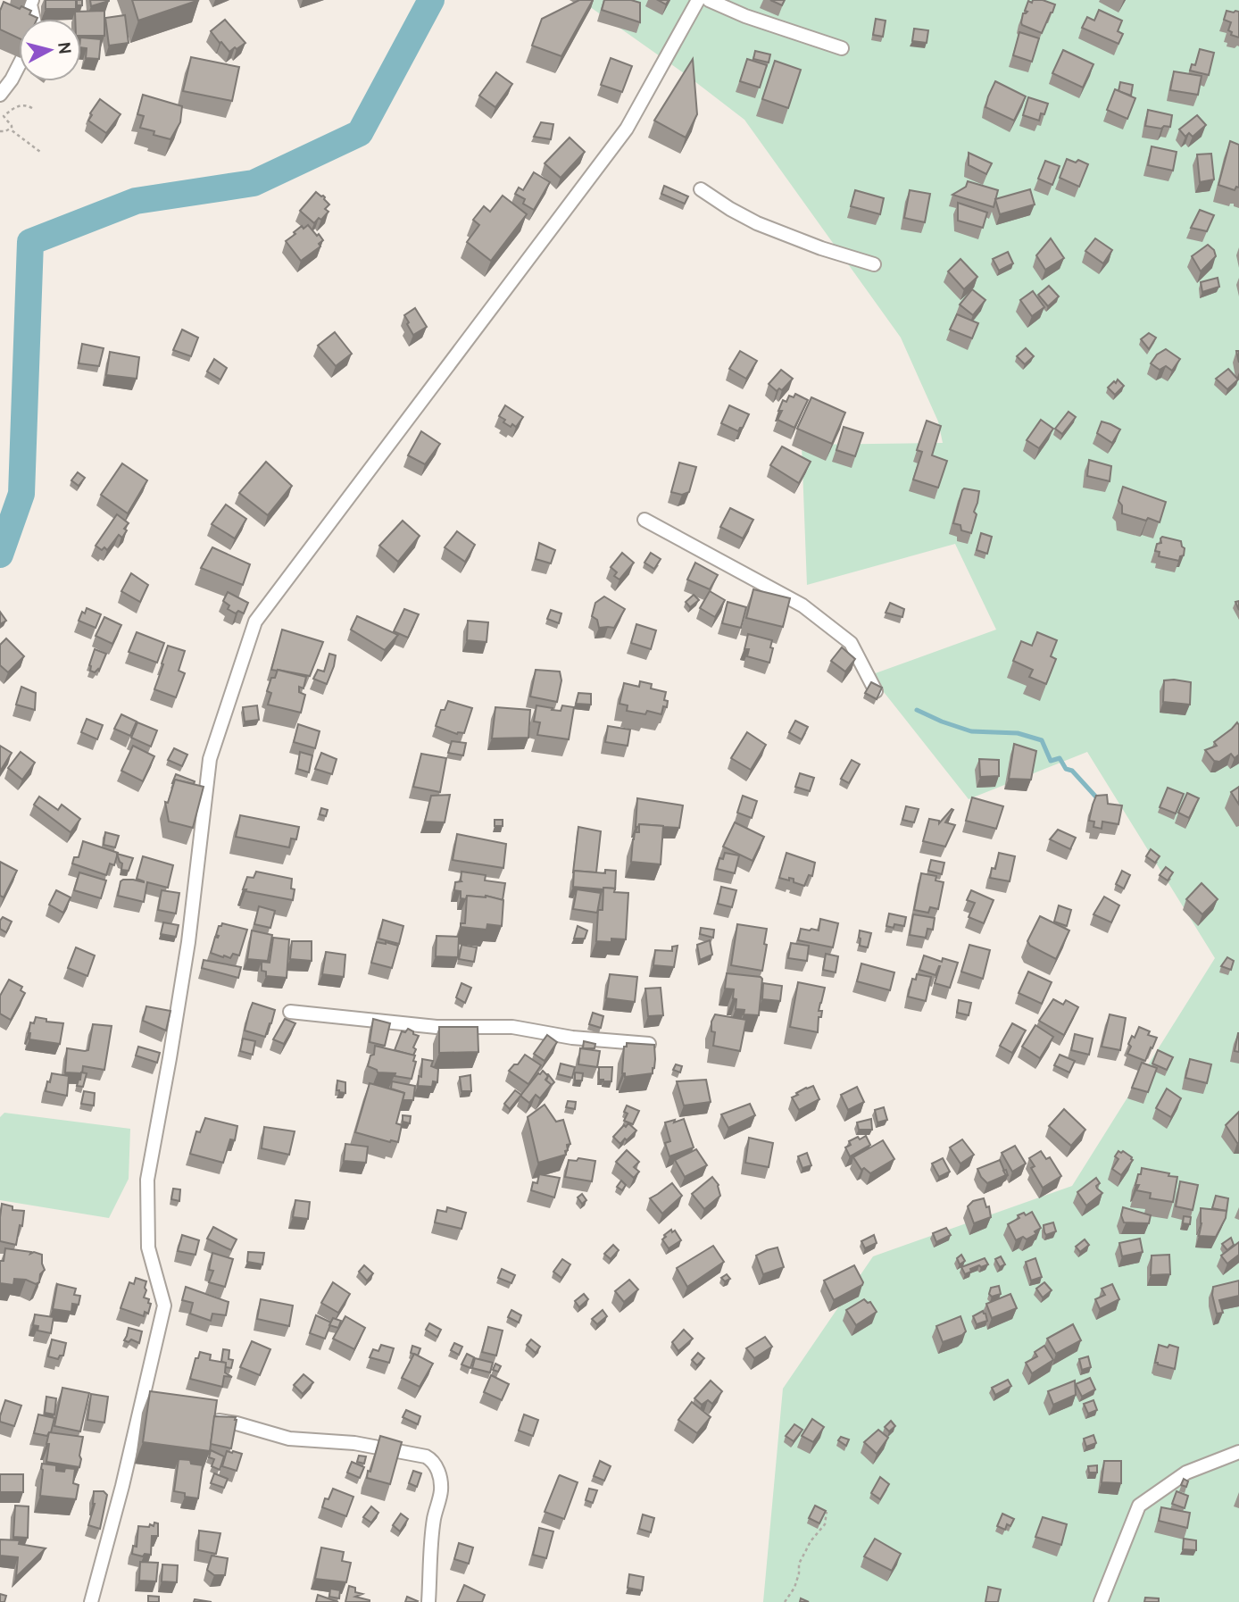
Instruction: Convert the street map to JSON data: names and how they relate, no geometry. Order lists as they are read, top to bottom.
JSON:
{
  "north": "right"
}
